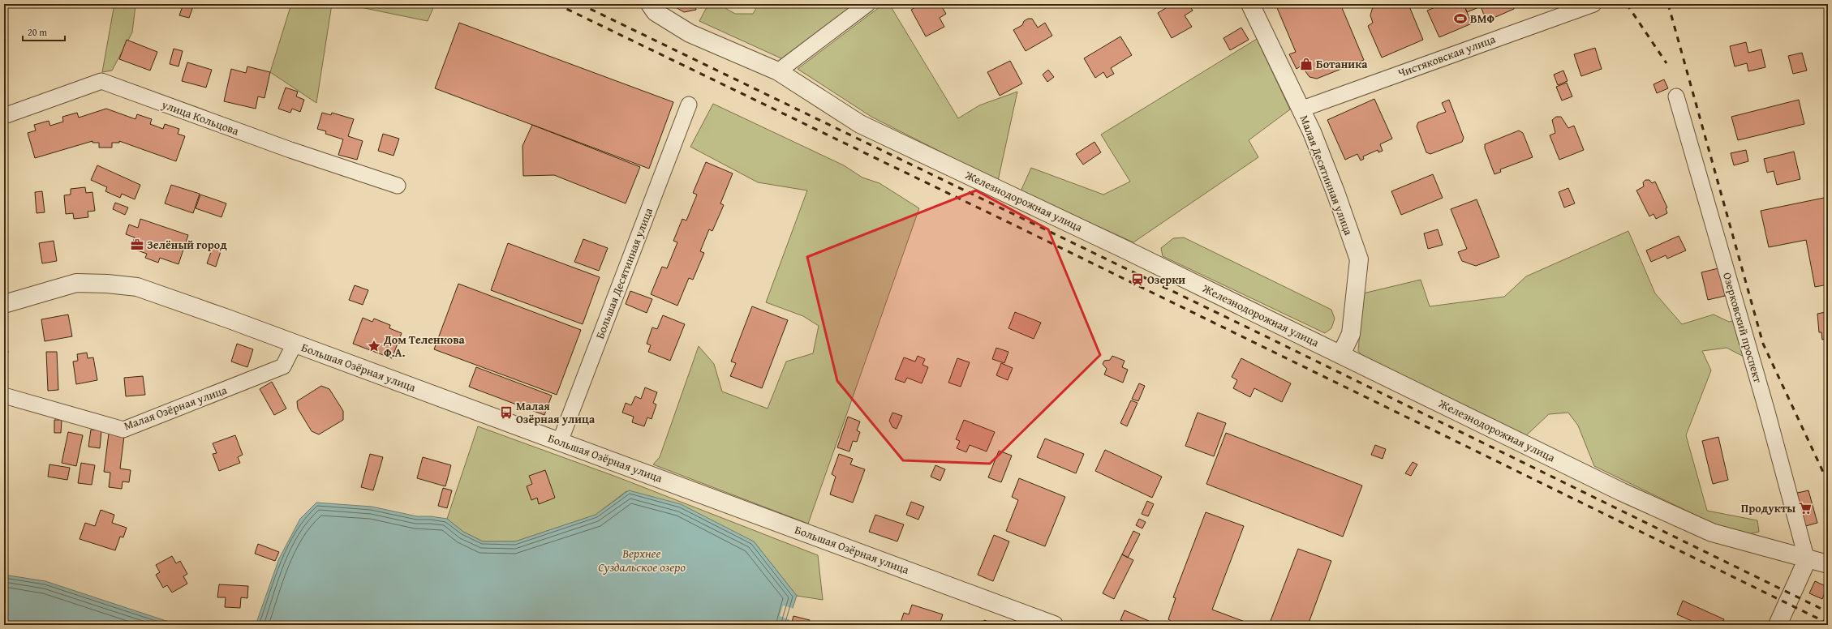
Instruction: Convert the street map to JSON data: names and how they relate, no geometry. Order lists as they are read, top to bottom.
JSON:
{
  "streets": {
    "street": [
      "Чистяковская улица",
      "улица Кольцова",
      "Малая Десятинная улица",
      "Железнодорожная улица",
      "Большая Десятинная улица",
      "Озерковский проспект",
      "Большая Озёрная улица",
      "Малая Озёрная улица"
    ]
  },
  "crossings": [
    ["Чистяковская улица", "Малая Десятинная улица"],
    ["Малая Десятинная улица", "Железнодорожная улица"],
    ["Железнодорожная улица", "Озерковский проспект"],
    ["Большая Десятинная улица", "Большая Озёрная улица"],
    ["Большая Озёрная улица", "Малая Озёрная улица"]
  ],
  "water": ["Верхнее Суздальское озеро"],
  "places": {
    "sports": ["ВМФ"],
    "shop": ["Ботаника"],
    "office": ["Зелёный город"],
    "station": ["Озерки"],
    "place": ["Дом Теленкова Ф.А."],
    "bus stop": ["Малая Озёрная улица"],
    "supermarket": ["Продукты"]
  },
  "scale_bar": "20 m"
}
